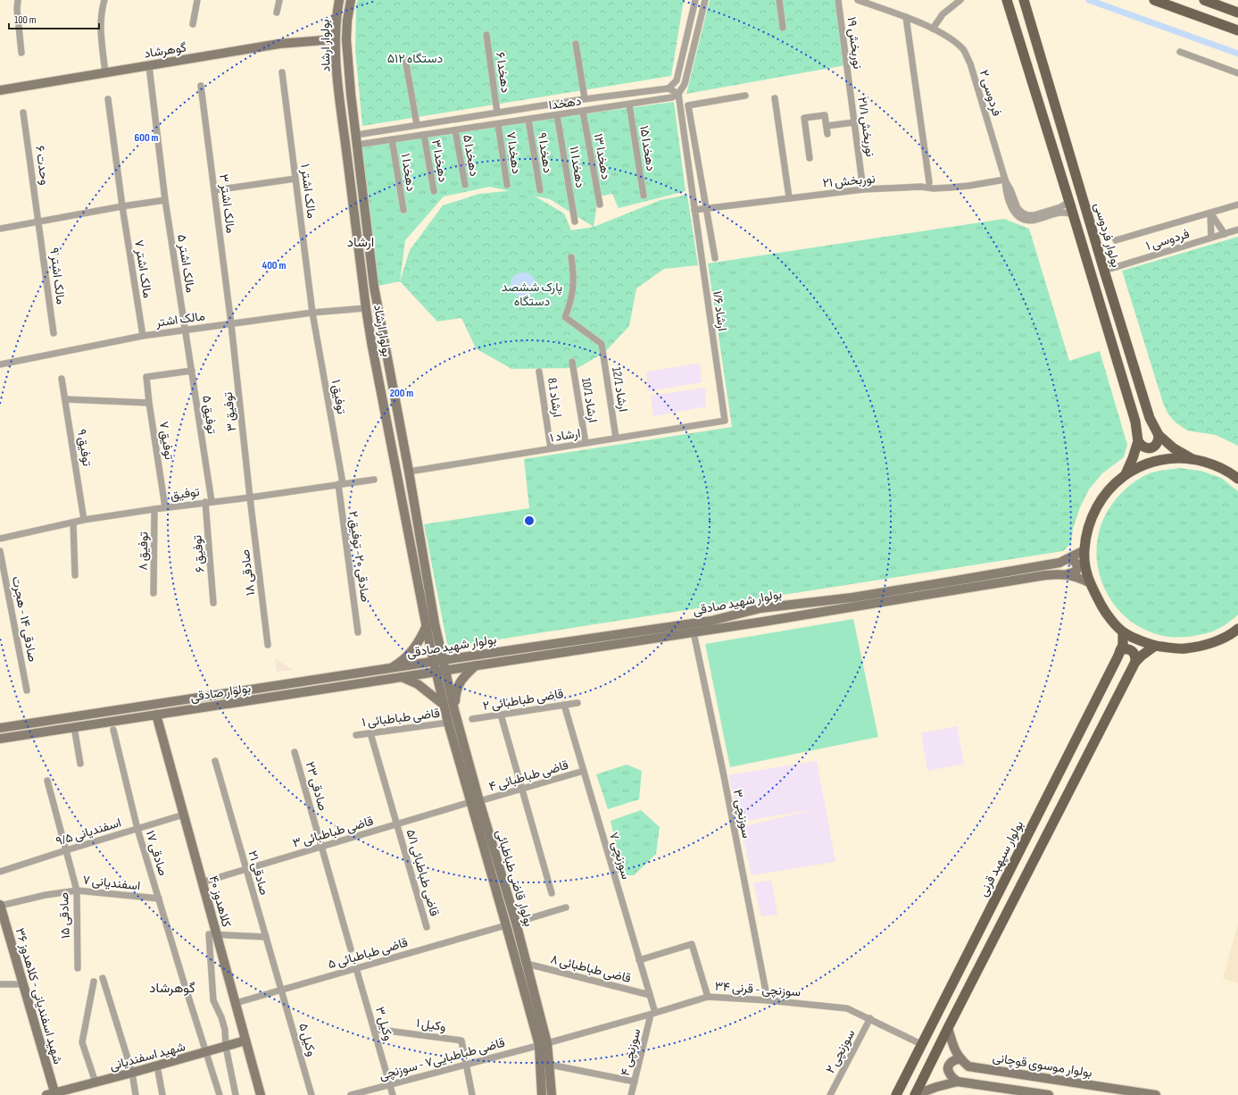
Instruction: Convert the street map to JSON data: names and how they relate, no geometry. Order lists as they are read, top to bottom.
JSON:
{
  "streets": {
    "main road": [
      "بولوار ارشاد",
      "گوهرشاد",
      "بولوار فردوسی",
      "بولوار شهید صادقی",
      "بولوار صادقی",
      "بولوار سپهبد قرنی",
      "بولوار قاضی طباطبائی",
      "کلاهدوز ۴۰",
      "شهید اسفندیانی - کلاهدوز ۳۶",
      "شهید اسفندیانی",
      "بولوار موسوی قوچانی"
    ],
    "street": [
      "نوربخش ۱۹",
      "دهخدا ۶",
      "فردوسی ۲",
      "دهخدا",
      "نوربخش ۲۱/۱",
      "دهخدا ۱۵",
      "دهخدا ۷",
      "دهخدا ۹",
      "دهخدا ۵",
      "دهخدا ۱۳",
      "دهخدا ۳",
      "وحدت ۶",
      "دهخدا ۱۱",
      "دهخدا ۱",
      "نوربخش ۲۱",
      "مالک اشتر ۱",
      "مالک اشتر ۳",
      "فردوسی ۱",
      "مالک اشتر ۵",
      "مالک اشتر ۷",
      "مالک اشتر ۹",
      "ارشاد ۱/۶",
      "مالک اشتر",
      "ارشاد 12/1",
      "توفیق ۱",
      "ارشاد 8.1",
      "ارشاد 10/1",
      "توفیق ۳",
      "توفیق ۵",
      "ارشاد ۱",
      "توفیق ۷",
      "توفیق ۹",
      "توفیق",
      "توفیق ۸",
      "توفیق ۶",
      "صادقی ۲۰- توفیق ۲",
      "صادقی ۱۸",
      "صادقی ۱۴ - هجرت",
      "قاضی طباطبائی ۲",
      "قاضی طباطبائی ۱",
      "قاضی طباطبائی ۴",
      "صادقی ۲۳",
      "سوزنچی ۳",
      "اسفندیانی ۹/۵",
      "قاضی طباطبائی ۳",
      "صادقی ۱۷",
      "سوزنچی ۷",
      "صادقی ۲۱",
      "قاضی طباطبائی ۵/۱",
      "اسفندیانی ۷",
      "صادقی ۱۵",
      "قاضی طباطبائی ۵",
      "قاضی طباطبائی ۸",
      "سوزنچی - قرنی ۳۴",
      "وکيل ۳",
      "وکيل ۱",
      "وکيل ۵",
      "سوزنچی ۲",
      "سوزنچی ۴",
      "قاضی طباطبایی۷ - سوزنچی"
    ]
  },
  "crossings": [
    ["نوربخش ۱۹", "نوربخش ۲۱/۱"],
    ["بولوار ارشاد", "گوهرشاد"],
    ["بولوار ارشاد", "دهخدا"],
    ["بولوار ارشاد", "مالک اشتر"],
    ["بولوار ارشاد", "ارشاد ۱"],
    ["بولوار ارشاد", "بولوار شهید صادقی"],
    ["بولوار ارشاد", "بولوار صادقی"],
    ["بولوار ارشاد", "بولوار قاضی طباطبائی"],
    ["گوهرشاد", "مالک اشتر ۵"],
    ["دهخدا ۶", "دهخدا"],
    ["فردوسی ۲", "نوربخش ۲۱"],
    ["دهخدا", "دهخدا ۱۵"],
    ["دهخدا", "دهخدا ۷"],
    ["دهخدا", "دهخدا ۹"],
    ["دهخدا", "دهخدا ۵"],
    ["دهخدا", "دهخدا ۱۳"],
    ["دهخدا", "دهخدا ۳"],
    ["دهخدا", "دهخدا ۱۱"],
    ["دهخدا", "دهخدا ۱"],
    ["دهخدا", "ارشاد ۱/۶"],
    ["نوربخش ۲۱/۱", "نوربخش ۲۱"],
    ["وحدت ۶", "مالک اشتر ۹"],
    ["نوربخش ۲۱", "ارشاد ۱/۶"],
    ["مالک اشتر ۱", "مالک اشتر"],
    ["مالک اشتر ۱", "توفیق ۱"],
    ["مالک اشتر ۳", "مالک اشتر"],
    ["مالک اشتر ۳", "توفیق ۳"],
    ["بولوار فردوسی", "فردوسی ۱"],
    ["مالک اشتر ۵", "مالک اشتر"],
    ["مالک اشتر ۵", "توفیق ۵"],
    ["مالک اشتر ۷", "مالک اشتر"],
    ["ارشاد ۱/۶", "ارشاد ۱"],
    ["مالک اشتر", "توفیق ۱"],
    ["مالک اشتر", "توفیق ۳"],
    ["مالک اشتر", "توفیق ۵"],
    ["ارشاد 12/1", "ارشاد ۱"],
    ["توفیق ۱", "توفیق"],
    ["توفیق ۱", "صادقی ۲۰- توفیق ۲"],
    ["ارشاد 8.1", "ارشاد ۱"],
    ["ارشاد 10/1", "ارشاد ۱"],
    ["توفیق ۳", "توفیق"],
    ["توفیق ۳", "صادقی ۱۸"],
    ["توفیق ۵", "توفیق ۷"],
    ["توفیق ۵", "توفیق"],
    ["توفیق ۵", "توفیق ۶"],
    ["توفیق ۷", "توفیق"],
    ["توفیق ۹", "توفیق"],
    ["توفیق", "توفیق ۸"],
    ["توفیق", "توفیق ۶"],
    ["توفیق", "صادقی ۲۰- توفیق ۲"],
    ["توفیق", "صادقی ۱۸"],
    ["بولوار شهید صادقی", "بولوار صادقی"],
    ["بولوار شهید صادقی", "سوزنچی ۳"],
    ["بولوار شهید صادقی", "بولوار قاضی طباطبائی"],
    ["بولوار صادقی", "بولوار قاضی طباطبائی"],
    ["بولوار صادقی", "کلاهدوز ۴۰"],
    ["قاضی طباطبائی ۲", "سوزنچی ۷"],
    ["قاضی طباطبائی ۱", "قاضی طباطبائی ۵/۱"],
    ["قاضی طباطبائی ۱", "بولوار قاضی طباطبائی"],
    ["قاضی طباطبائی ۴", "قاضی طباطبائی ۳"],
    ["قاضی طباطبائی ۴", "سوزنچی ۷"],
    ["قاضی طباطبائی ۴", "بولوار قاضی طباطبائی"],
    ["صادقی ۲۳", "قاضی طباطبائی ۳"],
    ["سوزنچی ۳", "سوزنچی - قرنی ۳۴"],
    ["اسفندیانی ۹/۵", "صادقی ۱۷"],
    ["اسفندیانی ۹/۵", "کلاهدوز ۴۰"],
    ["اسفندیانی ۹/۵", "صادقی ۱۵"],
    ["قاضی طباطبائی ۳", "صادقی ۲۱"],
    ["قاضی طباطبائی ۳", "قاضی طباطبائی ۵/۱"],
    ["قاضی طباطبائی ۳", "بولوار قاضی طباطبائی"],
    ["قاضی طباطبائی ۳", "کلاهدوز ۴۰"],
    ["صادقی ۱۷", "اسفندیانی ۷"],
    ["صادقی ۱۷", "شهید اسفندیانی"],
    ["سوزنچی ۷", "قاضی طباطبائی ۸"],
    ["سوزنچی ۷", "سوزنچی - قرنی ۳۴"],
    ["سوزنچی ۷", "سوزنچی ۴"],
    ["بولوار سپهبد قرنی", "سوزنچی - قرنی ۳۴"],
    ["صادقی ۲۱", "قاضی طباطبائی ۵"],
    ["صادقی ۲۱", "وکيل ۵"],
    ["بولوار قاضی طباطبائی", "قاضی طباطبائی ۵"],
    ["بولوار قاضی طباطبائی", "قاضی طباطبائی ۸"],
    ["بولوار قاضی طباطبائی", "سوزنچی - قرنی ۳۴"],
    ["بولوار قاضی طباطبائی", "قاضی طباطبایی۷ - سوزنچی"],
    ["اسفندیانی ۷", "صادقی ۱۵"],
    ["اسفندیانی ۷", "شهید اسفندیانی - کلاهدوز ۳۶"],
    ["کلاهدوز ۴۰", "قاضی طباطبائی ۵"],
    ["کلاهدوز ۴۰", "شهید اسفندیانی"],
    ["قاضی طباطبائی ۵", "وکيل ۳"],
    ["قاضی طباطبائی ۵", "وکيل ۵"],
    ["سوزنچی - قرنی ۳۴", "سوزنچی ۲"],
    ["سوزنچی - قرنی ۳۴", "سوزنچی ۴"],
    ["سوزنچی - قرنی ۳۴", "قاضی طباطبایی۷ - سوزنچی"],
    ["شهید اسفندیانی - کلاهدوز ۳۶", "شهید اسفندیانی"],
    ["وکيل ۳", "وکيل ۱"],
    ["وکيل ۳", "قاضی طباطبایی۷ - سوزنچی"],
    ["وکيل ۱", "قاضی طباطبایی۷ - سوزنچی"]
  ],
  "districts": ["ارشاد", "گوهرشاد"],
  "parks": ["۵۱۲ دستگاه", "پارک‌ ششصد دستگاه"],
  "scale_bar": "100 m",
  "rings": ["600 m", "400 m", "200 m"]
}
